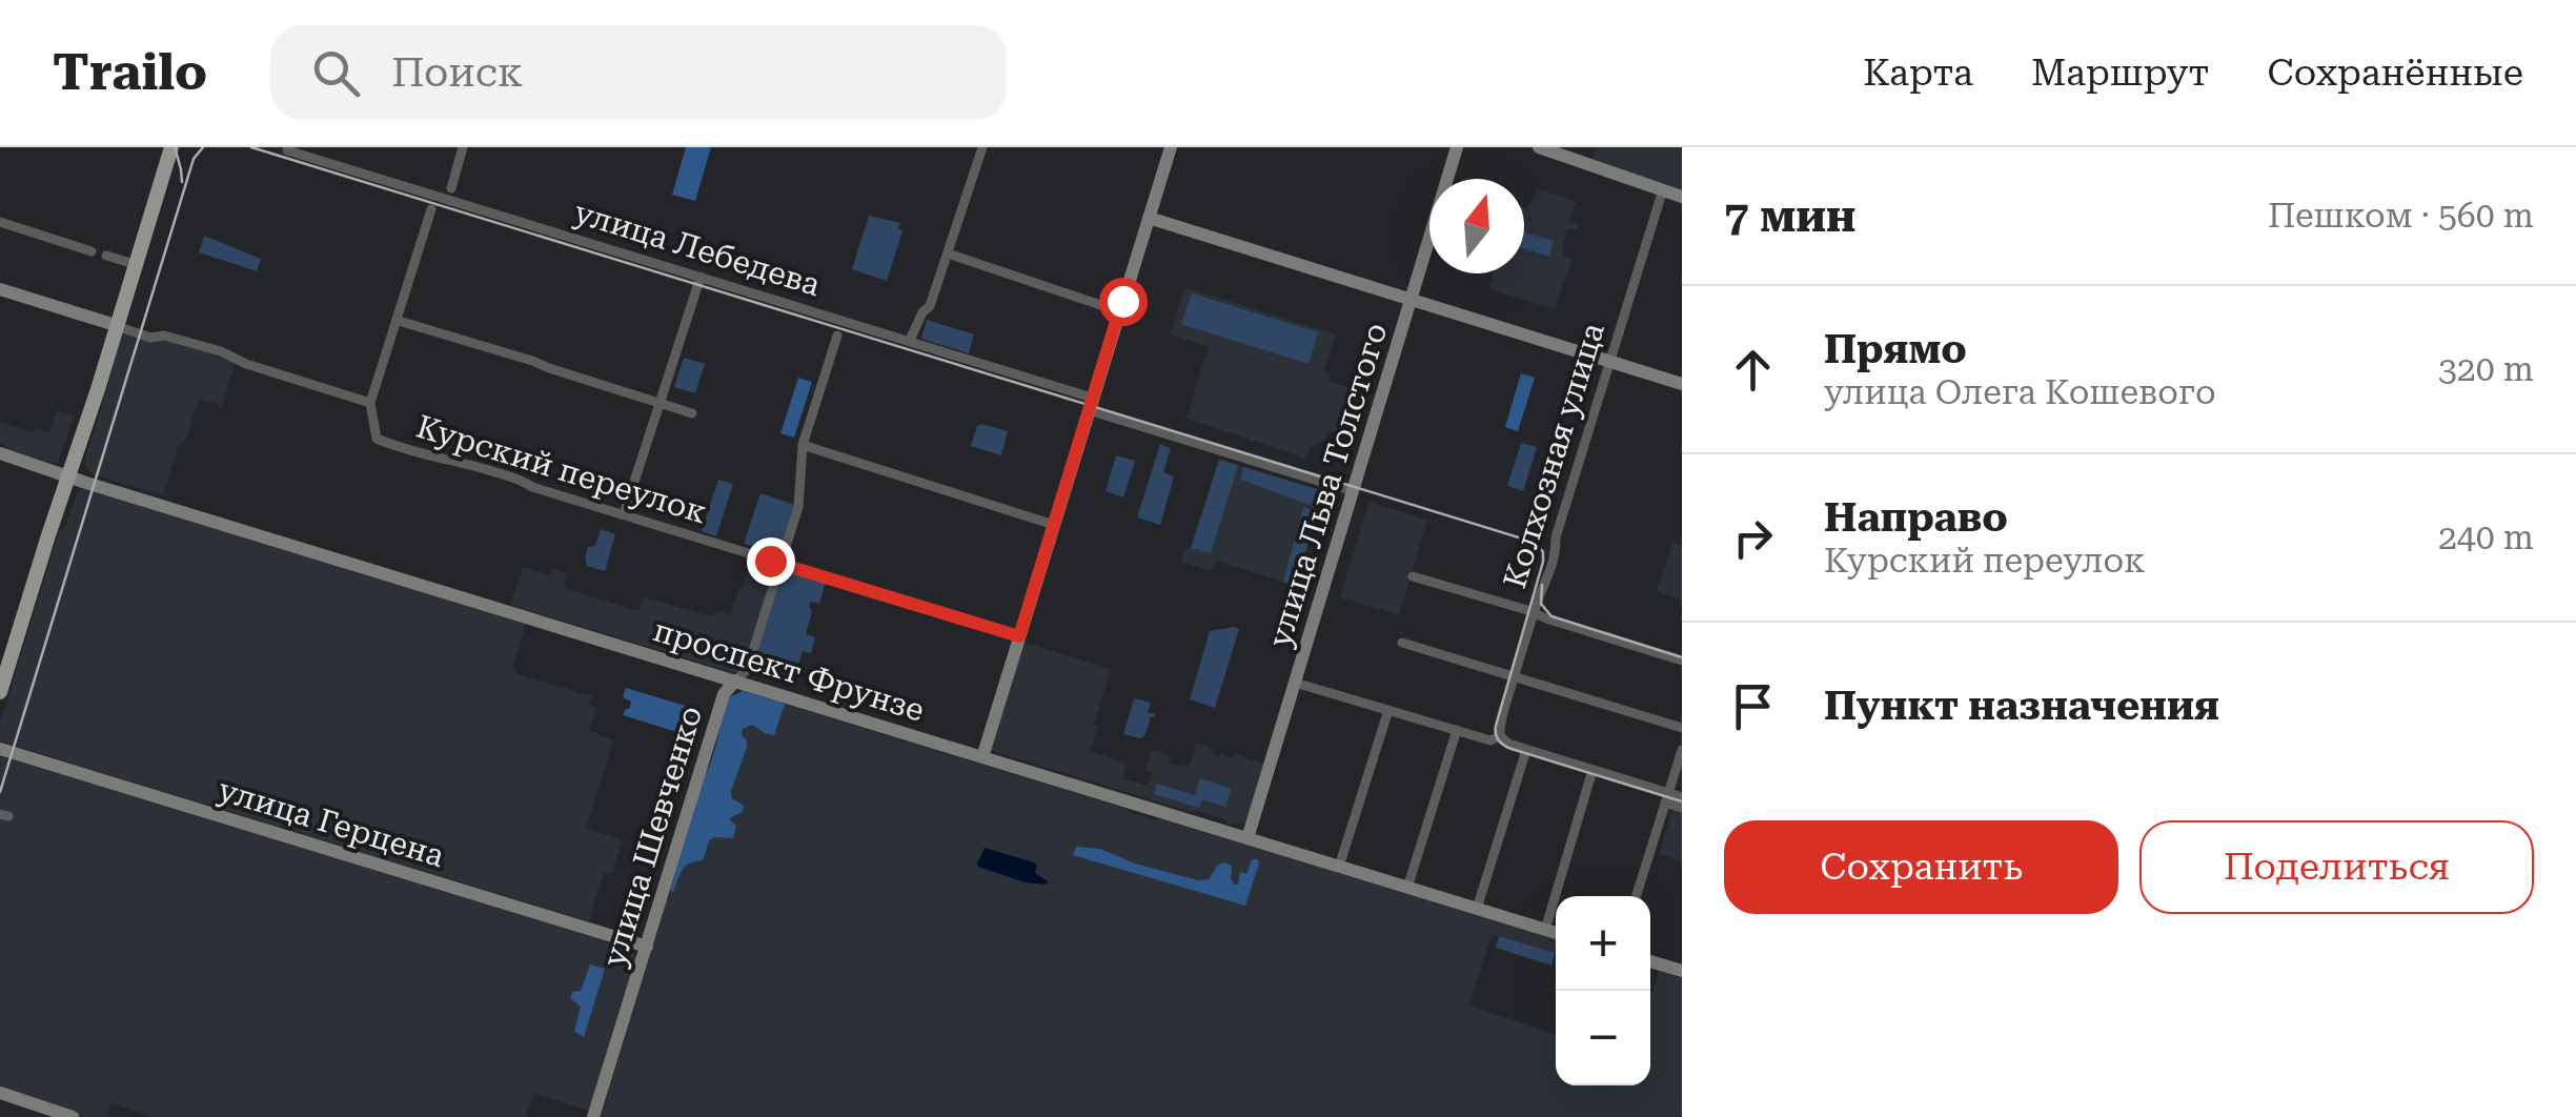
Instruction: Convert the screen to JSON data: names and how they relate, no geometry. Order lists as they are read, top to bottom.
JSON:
{
  "streets": {
    "street": [
      "улица Лебедева",
      "Колхозная улица",
      "Курский переулок",
      "улица Льва Толстого",
      "проспект Фрунзе",
      "улица Герцена",
      "улица Шевченко"
    ]
  },
  "crossings": [
    ["улица Лебедева", "улица Льва Толстого"],
    ["Курский переулок", "улица Шевченко"],
    ["улица Льва Толстого", "проспект Фрунзе"],
    ["проспект Фрунзе", "улица Шевченко"],
    ["улица Герцена", "улица Шевченко"]
  ],
  "north": "top",
  "page": {
    "header": "Trailo",
    "search": "Поиск",
    "nav": ["Карта", "Маршрут", "Сохранённые"],
    "heading": ["7 мин", "Пешком · 560 m"],
    "list": [
      ["Прямо", "улица Олега Кошевого", "320 m"],
      ["Направо", "Курский переулок", "240 m"],
      "Пункт назначения"
    ],
    "buttons": ["Сохранить", "Поделиться"],
    "map_buttons": ["+", "−"]
  }
}
